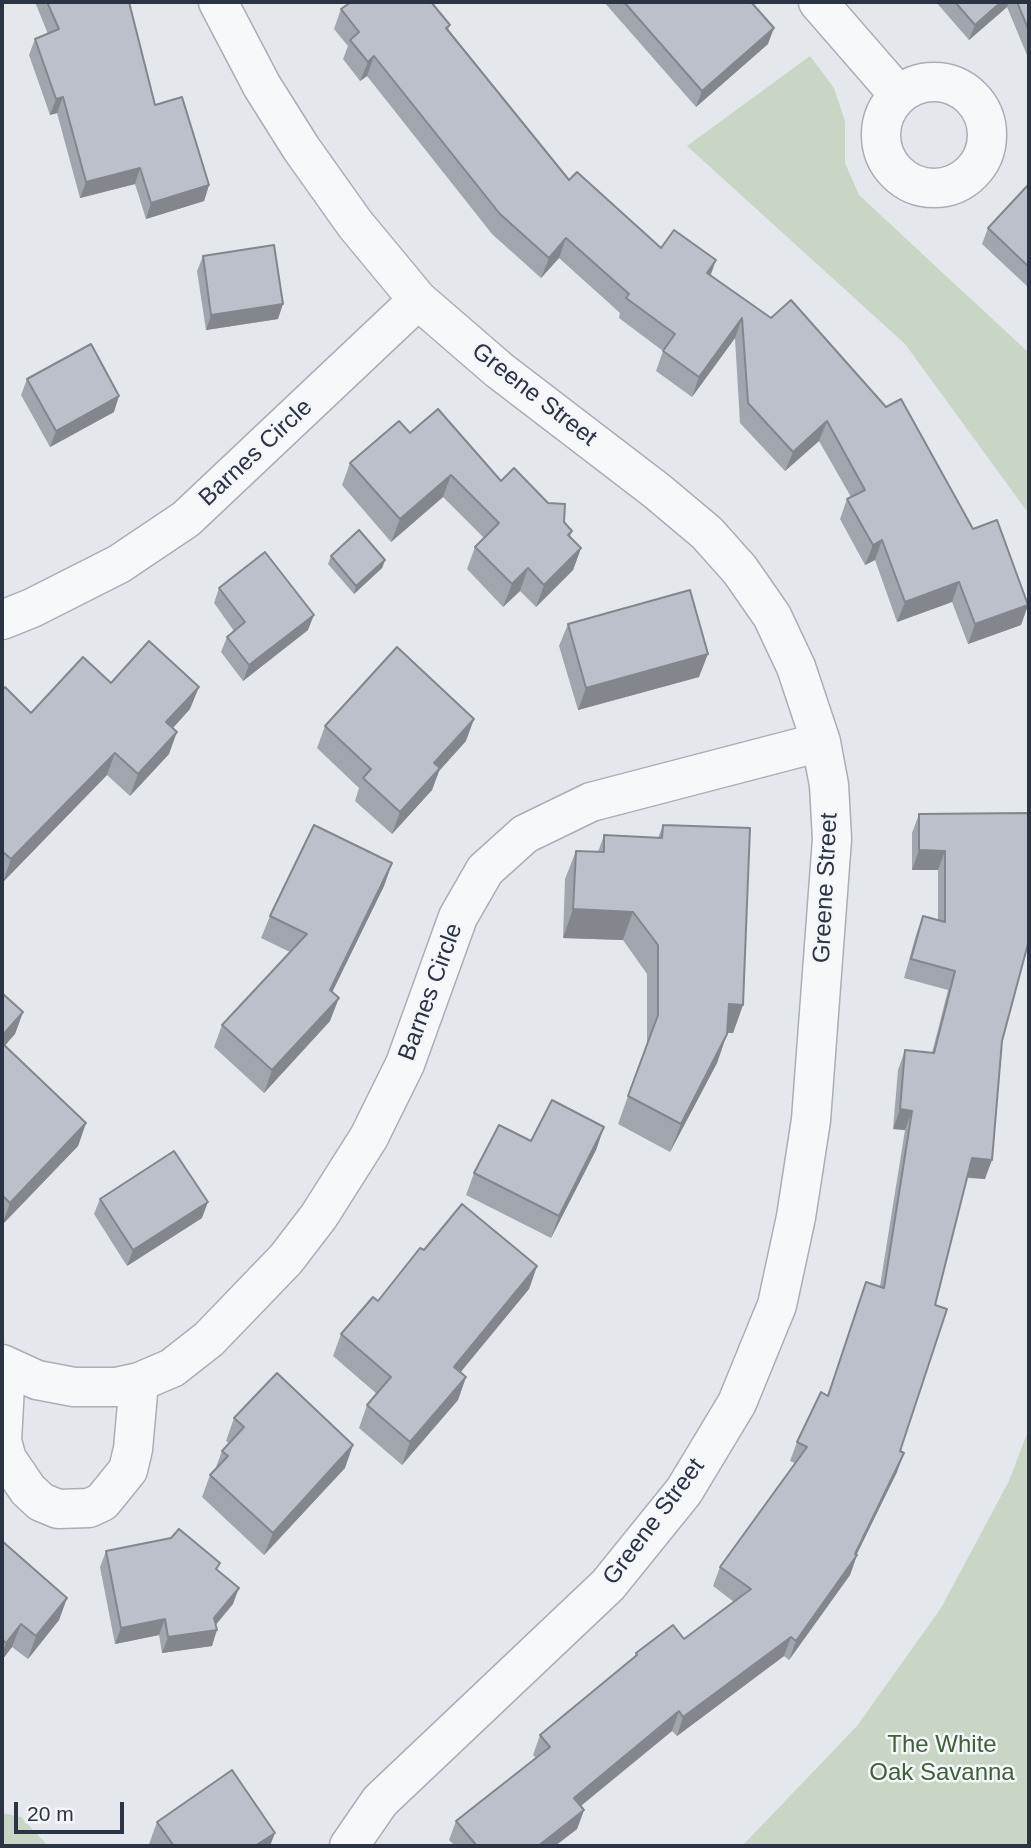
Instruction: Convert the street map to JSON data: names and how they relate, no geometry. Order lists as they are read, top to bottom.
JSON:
{
  "streets": {
    "street": ["Greene Street", "Barnes Circle"]
  },
  "crossings": [
    ["Greene Street", "Barnes Circle"]
  ],
  "parks": ["The White Oak Savanna"],
  "scale_bar": "20 m"
}
